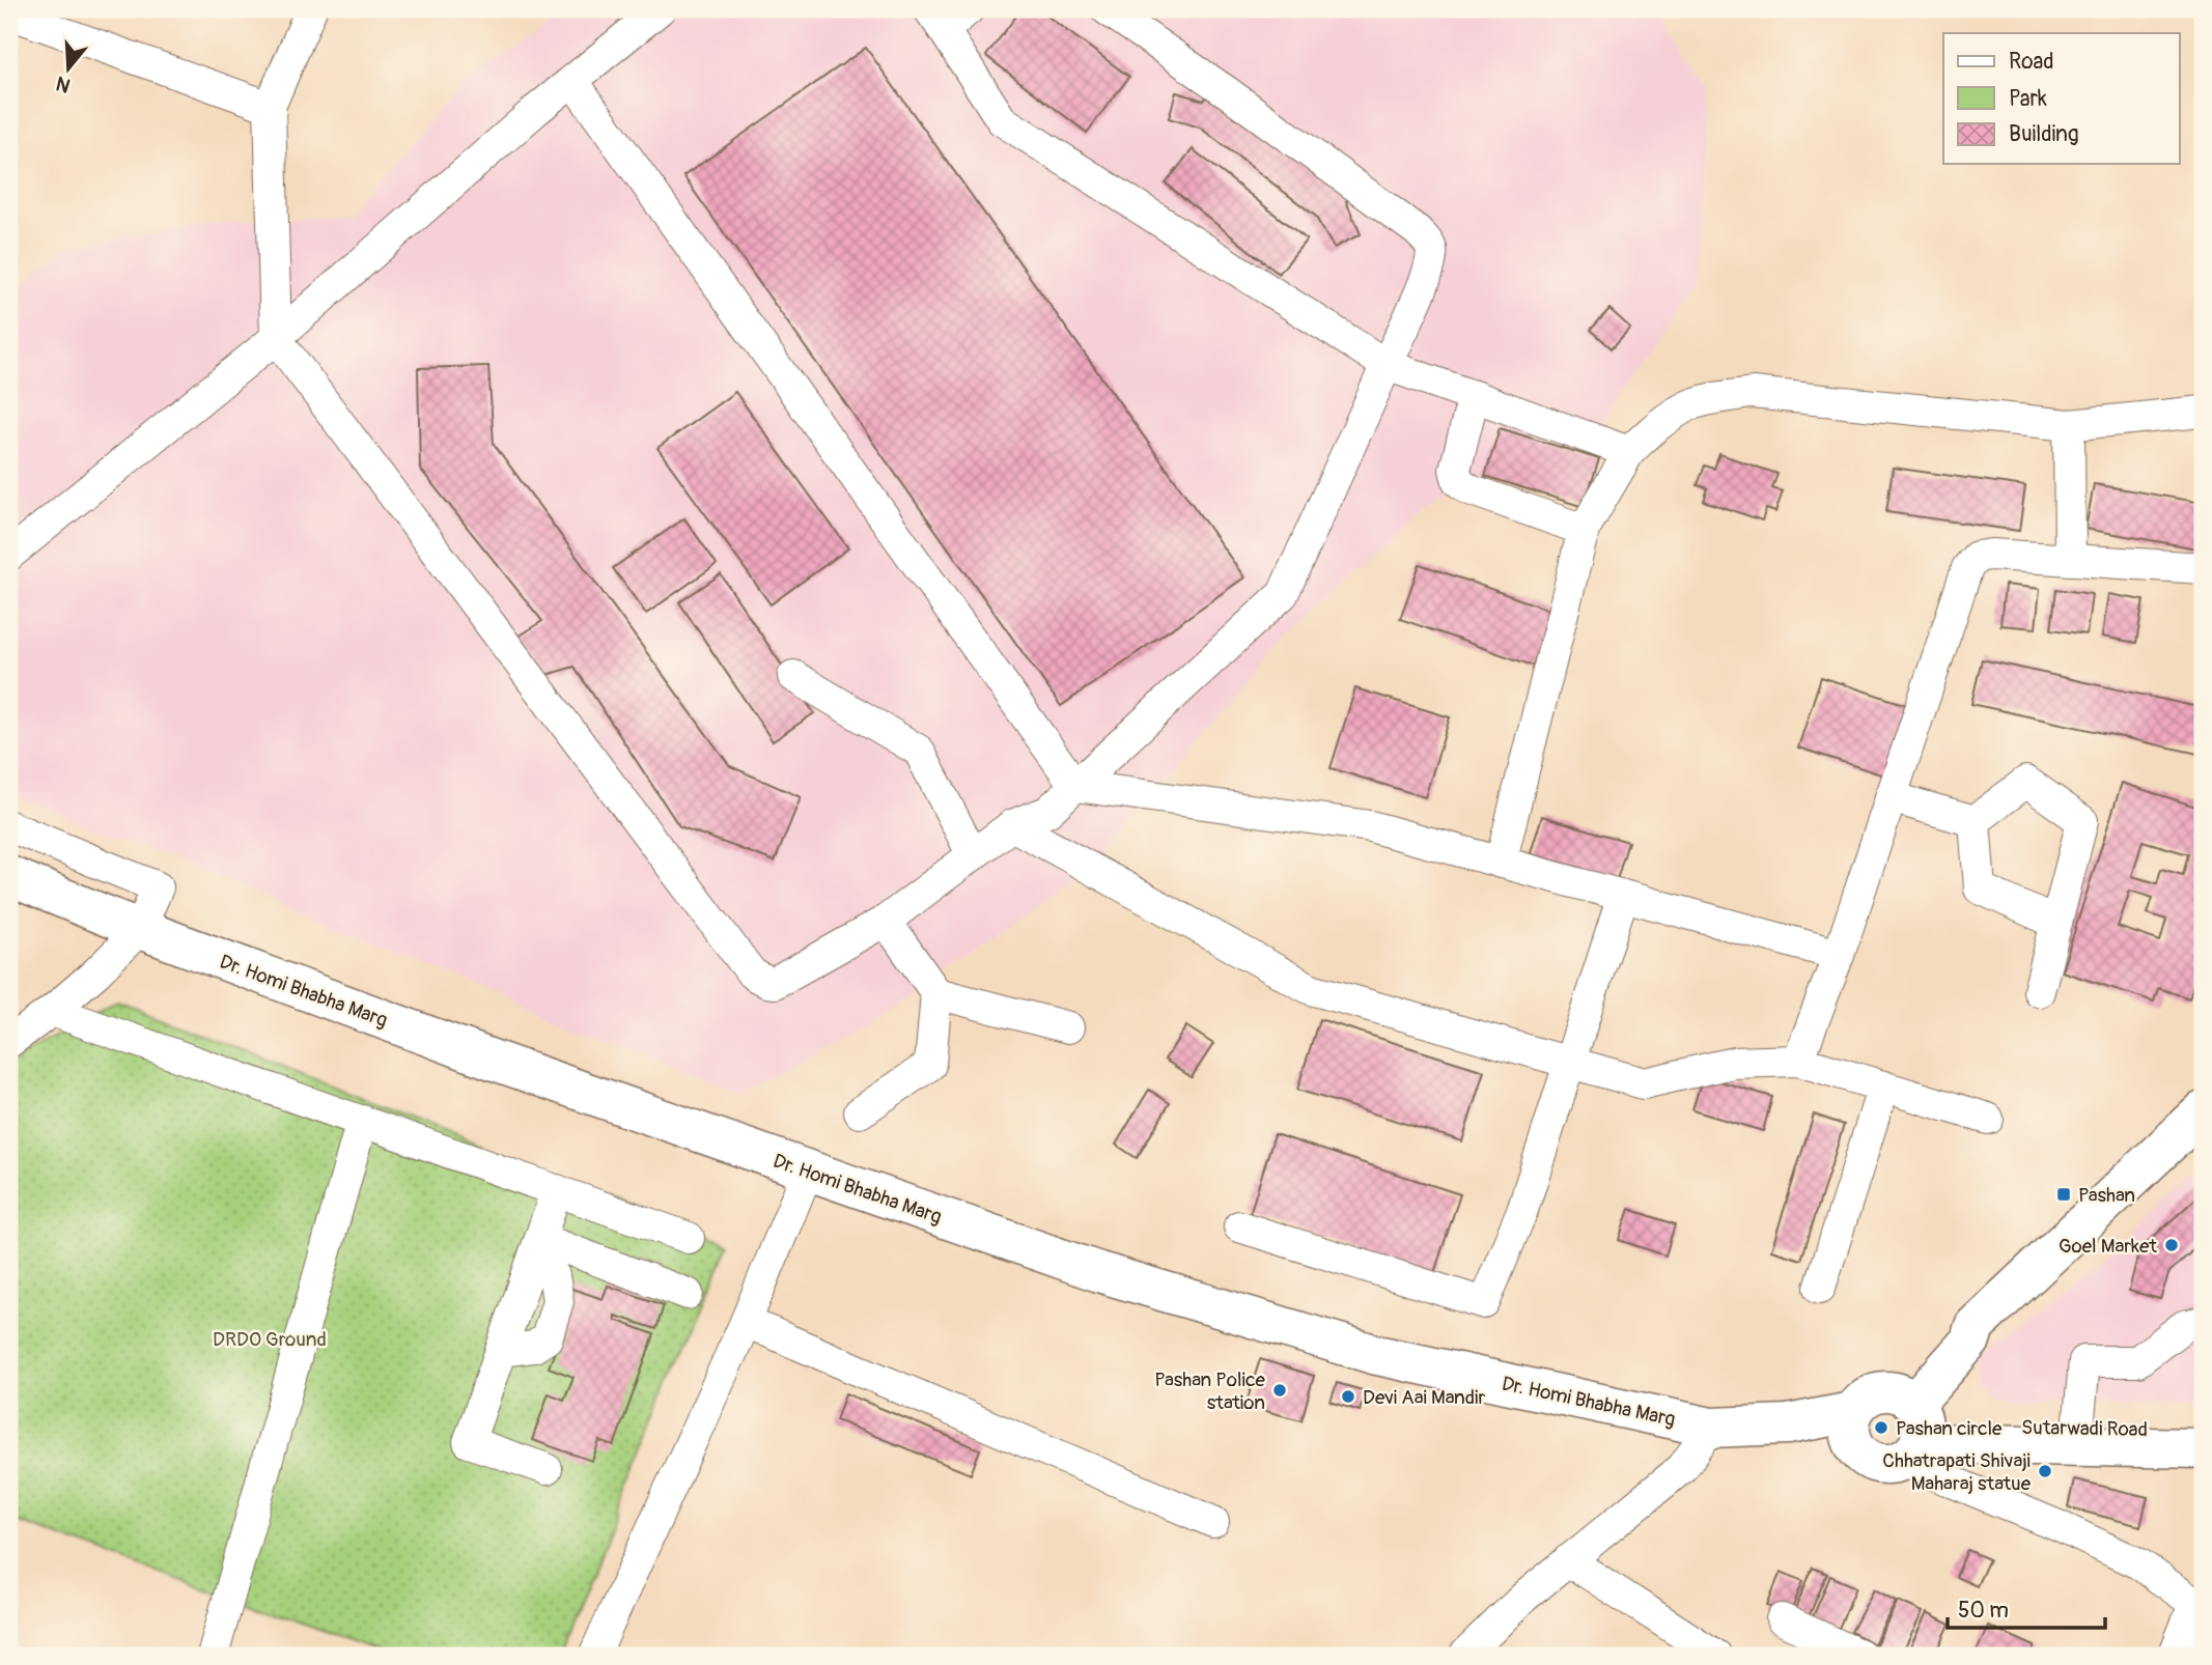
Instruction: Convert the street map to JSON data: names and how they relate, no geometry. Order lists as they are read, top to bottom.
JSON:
{
  "streets": {
    "main road": ["Dr. Homi Bhabha Marg", "Sutarwadi Road"]
  },
  "crossings": [
    ["Dr. Homi Bhabha Marg", "Sutarwadi Road"]
  ],
  "parks": ["DRDO Ground"],
  "places": {
    "transit": ["Pashan"],
    "other": [
      "Goel Market",
      "Pashan Police station",
      "Devi Aai Mandir",
      "Pashan circle",
      "Chhatrapati Shivaji Maharaj statue"
    ]
  },
  "legend": ["Road", "Park", "Building"],
  "scale_bar": "50 m",
  "north": "bottom"
}
